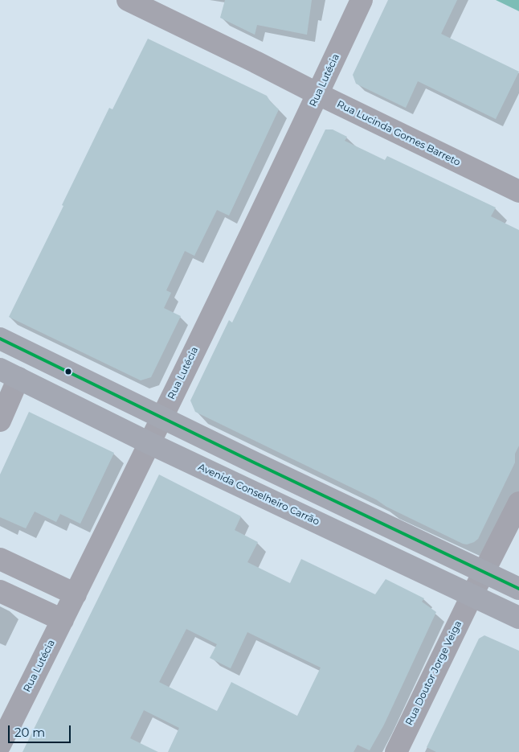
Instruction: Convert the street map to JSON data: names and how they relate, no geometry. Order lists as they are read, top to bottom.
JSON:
{
  "streets": {
    "main road": ["Avenida Conselheiro Carrão"],
    "street": ["Rua Lutécia", "Rua Lucinda Gomes Barreto", "Rua Doutor Jorge Veiga"]
  },
  "crossings": [
    ["Rua Lutécia", "Rua Lucinda Gomes Barreto"],
    ["Rua Lutécia", "Avenida Conselheiro Carrão"],
    ["Avenida Conselheiro Carrão", "Rua Doutor Jorge Veiga"]
  ],
  "scale_bar": "20 m"
}
